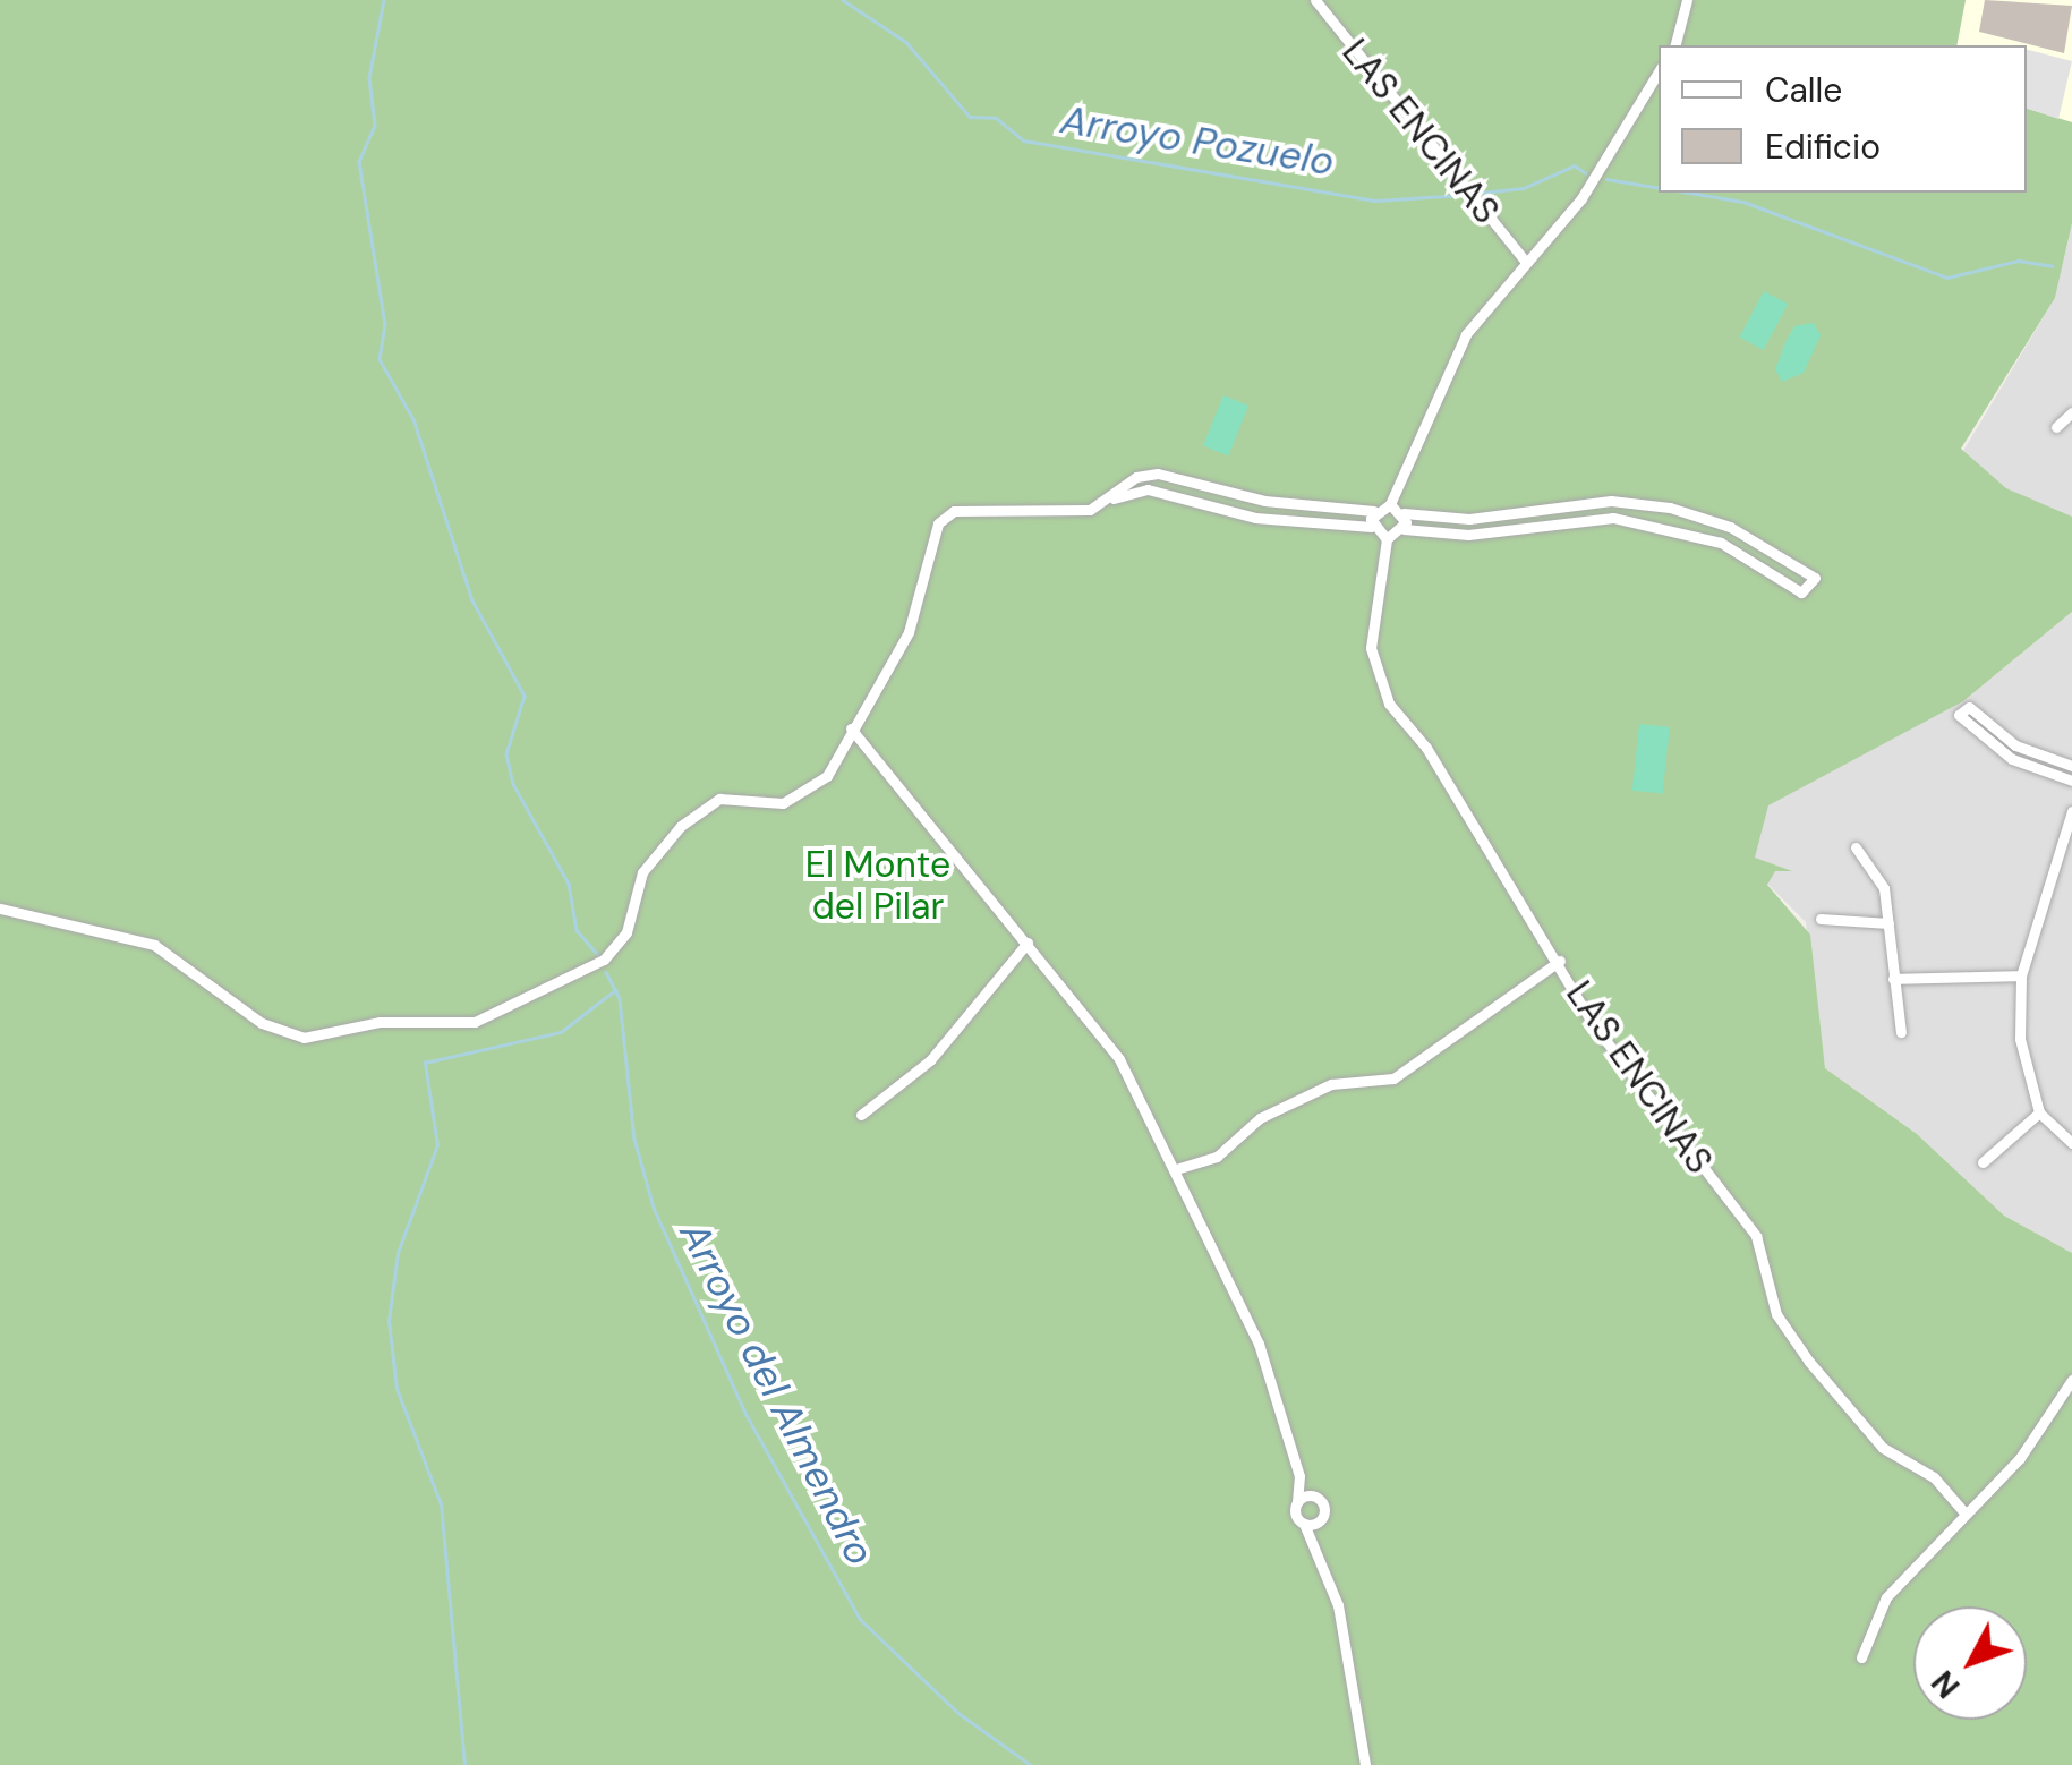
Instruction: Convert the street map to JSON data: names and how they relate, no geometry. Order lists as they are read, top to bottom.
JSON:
{
  "streets": {
    "street": ["LAS ENCINAS"]
  },
  "water": ["Arroyo Pozuelo", "Arroyo del Almendro"],
  "parks": ["El Monte del Pilar"],
  "legend": ["Calle", "Edificio"],
  "north": "bottom left"
}
